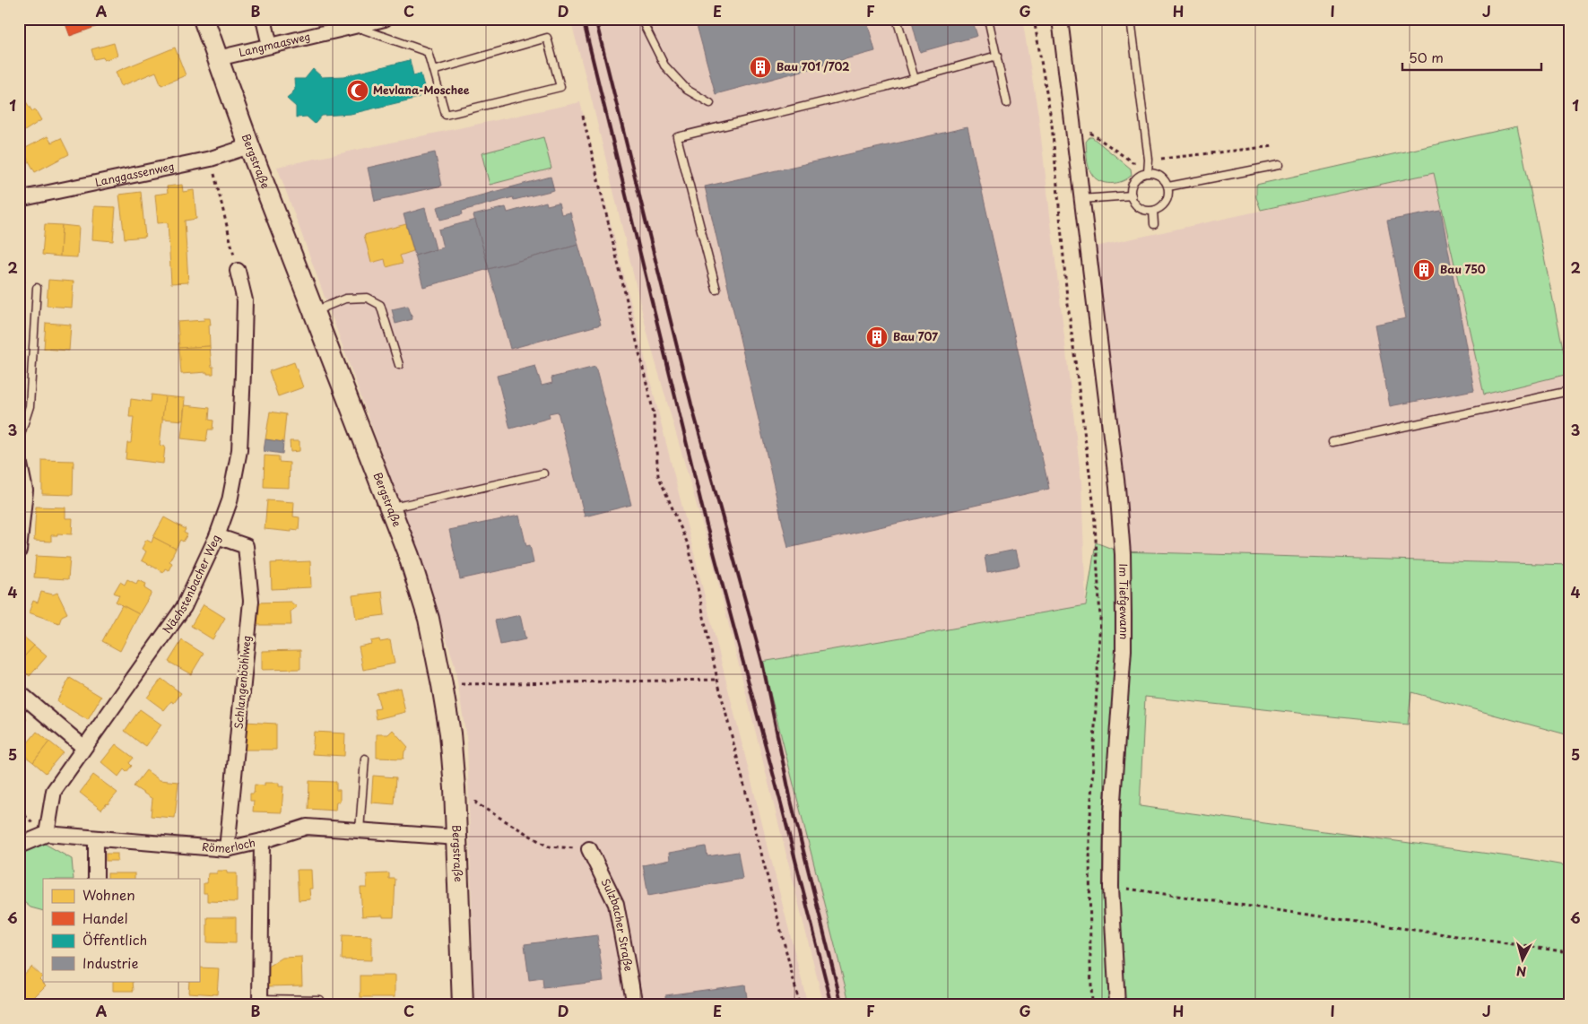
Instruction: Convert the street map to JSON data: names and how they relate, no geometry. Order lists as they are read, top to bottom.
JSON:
{
  "streets": {
    "main road": ["Bergstraße"],
    "street": [
      "Langmaasweg",
      "Langgassenweg",
      "Nächstenbacher Weg",
      "Im Tiefgewann",
      "Schlangenböhlweg",
      "Römerloch",
      "Sulzbacher Straße"
    ]
  },
  "crossings": [
    ["Langmaasweg", "Bergstraße"],
    ["Bergstraße", "Langgassenweg"],
    ["Bergstraße", "Römerloch"],
    ["Nächstenbacher Weg", "Schlangenböhlweg"],
    ["Nächstenbacher Weg", "Römerloch"],
    ["Schlangenböhlweg", "Römerloch"]
  ],
  "places": {
    "building": ["Bau 701 /702", "Bau 750", "Bau 707"],
    "mosque": ["Mevlana-Moschee"]
  },
  "legend": [
    "Wohnen",
    "Handel",
    "Öffentlich",
    "Industrie"
  ],
  "scale_bar": "50 m",
  "north": "bottom",
  "grid": {
    "columns": [
      "A",
      "B",
      "C",
      "D",
      "E",
      "F",
      "G",
      "H",
      "I",
      "J"
    ],
    "rows": [
      "1",
      "2",
      "3",
      "4",
      "5",
      "6"
    ]
  }
}
